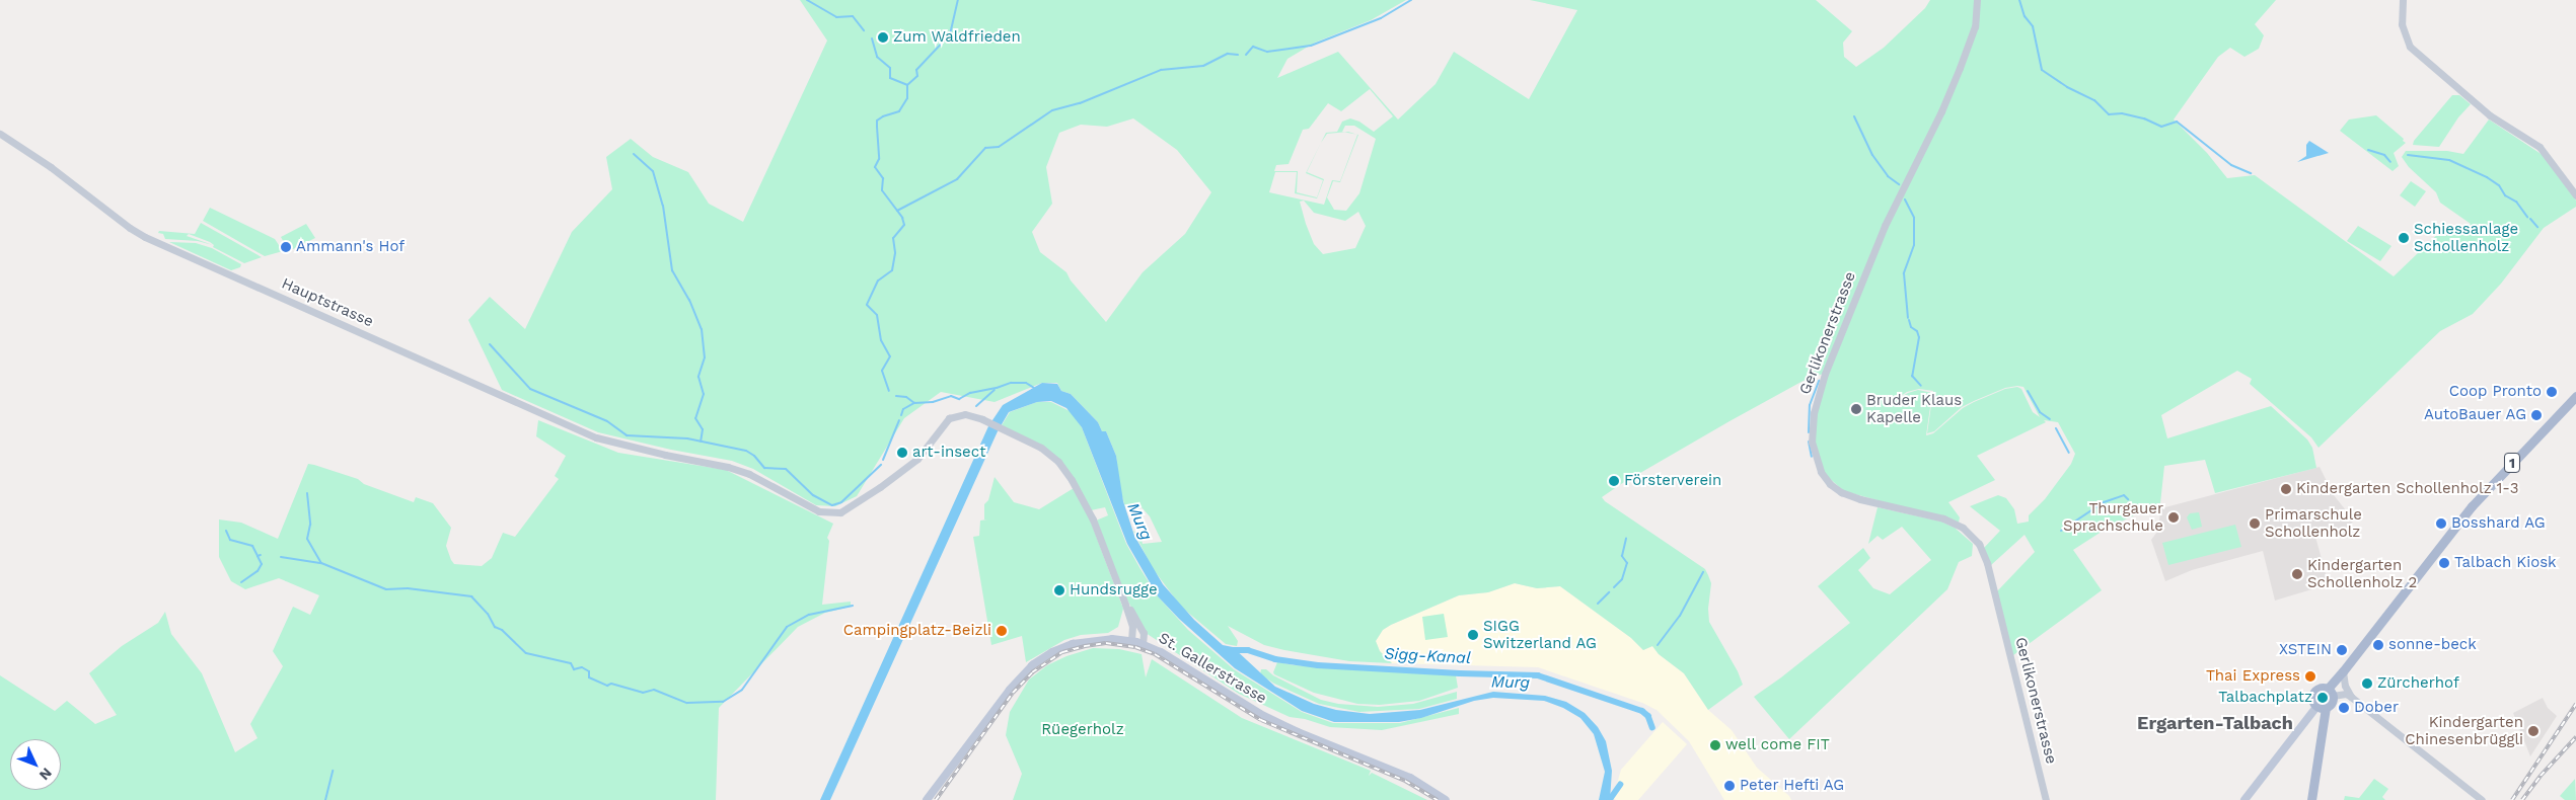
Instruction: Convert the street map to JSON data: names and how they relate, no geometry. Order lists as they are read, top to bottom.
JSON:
{
  "streets": {
    "main road": ["1", "St. Gallerstrasse"],
    "street": ["Hauptstrasse", "Gerlikonerstrasse"]
  },
  "districts": ["Ergarten-Talbach"],
  "water": ["Murg", "Sigg-Kanal"],
  "parks": ["Rüegerholz"],
  "places": [
    "Zum Waldfrieden",
    "Schiessanlage Schollenholz",
    "Ammann's Hof",
    "Coop Pronto",
    "Bruder Klaus Kapelle",
    "AutoBauer AG",
    "art-insect",
    "Försterverein",
    "Kindergarten Schollenholz 1-3",
    "Thurgauer Sprachschule",
    "Primarschule Schollenholz",
    "Bosshard AG",
    "Talbach Kiosk",
    "Kindergarten Schollenholz 2",
    "Hundsrugge",
    "Campingplatz-Beizli",
    "SIGG Switzerland AG",
    "sonne-beck",
    "XSTEIN",
    "Thai Express",
    "Zürcherhof",
    "Talbachplatz",
    "Dober",
    "Kindergarten Chinesenbrüggli",
    "well come FIT",
    "Peter Hefti AG"
  ],
  "north": "bottom right"
}
